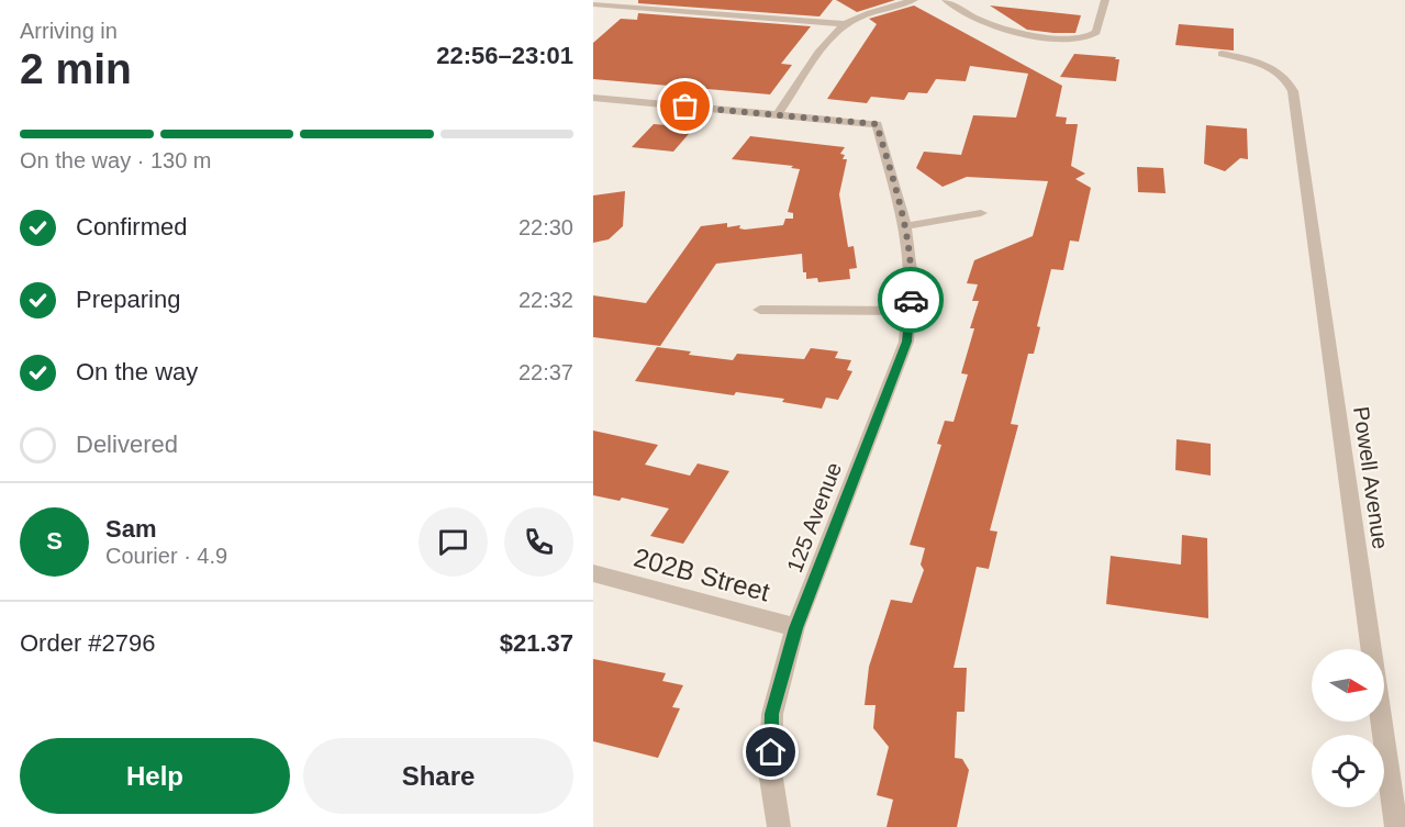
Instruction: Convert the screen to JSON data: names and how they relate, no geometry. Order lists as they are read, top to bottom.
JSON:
{
  "streets": {
    "street": ["Powell Avenue", "125 Avenue", "202B Street"]
  },
  "crossings": [
    ["125 Avenue", "202B Street"]
  ],
  "north": "right",
  "page": {
    "heading": ["2 min", "Arriving in", "22:56–23:01"],
    "panel": [
      "Sam",
      "Courier · 4.9",
      "Order #2796",
      "$21.37"
    ],
    "bar": "On the way · 130 m",
    "list": [
      ["Confirmed", "22:30"],
      ["Preparing", "22:32"],
      ["On the way", "22:37"],
      "Delivered"
    ],
    "round": "S",
    "buttons": ["Help", "Share"]
  }
}
